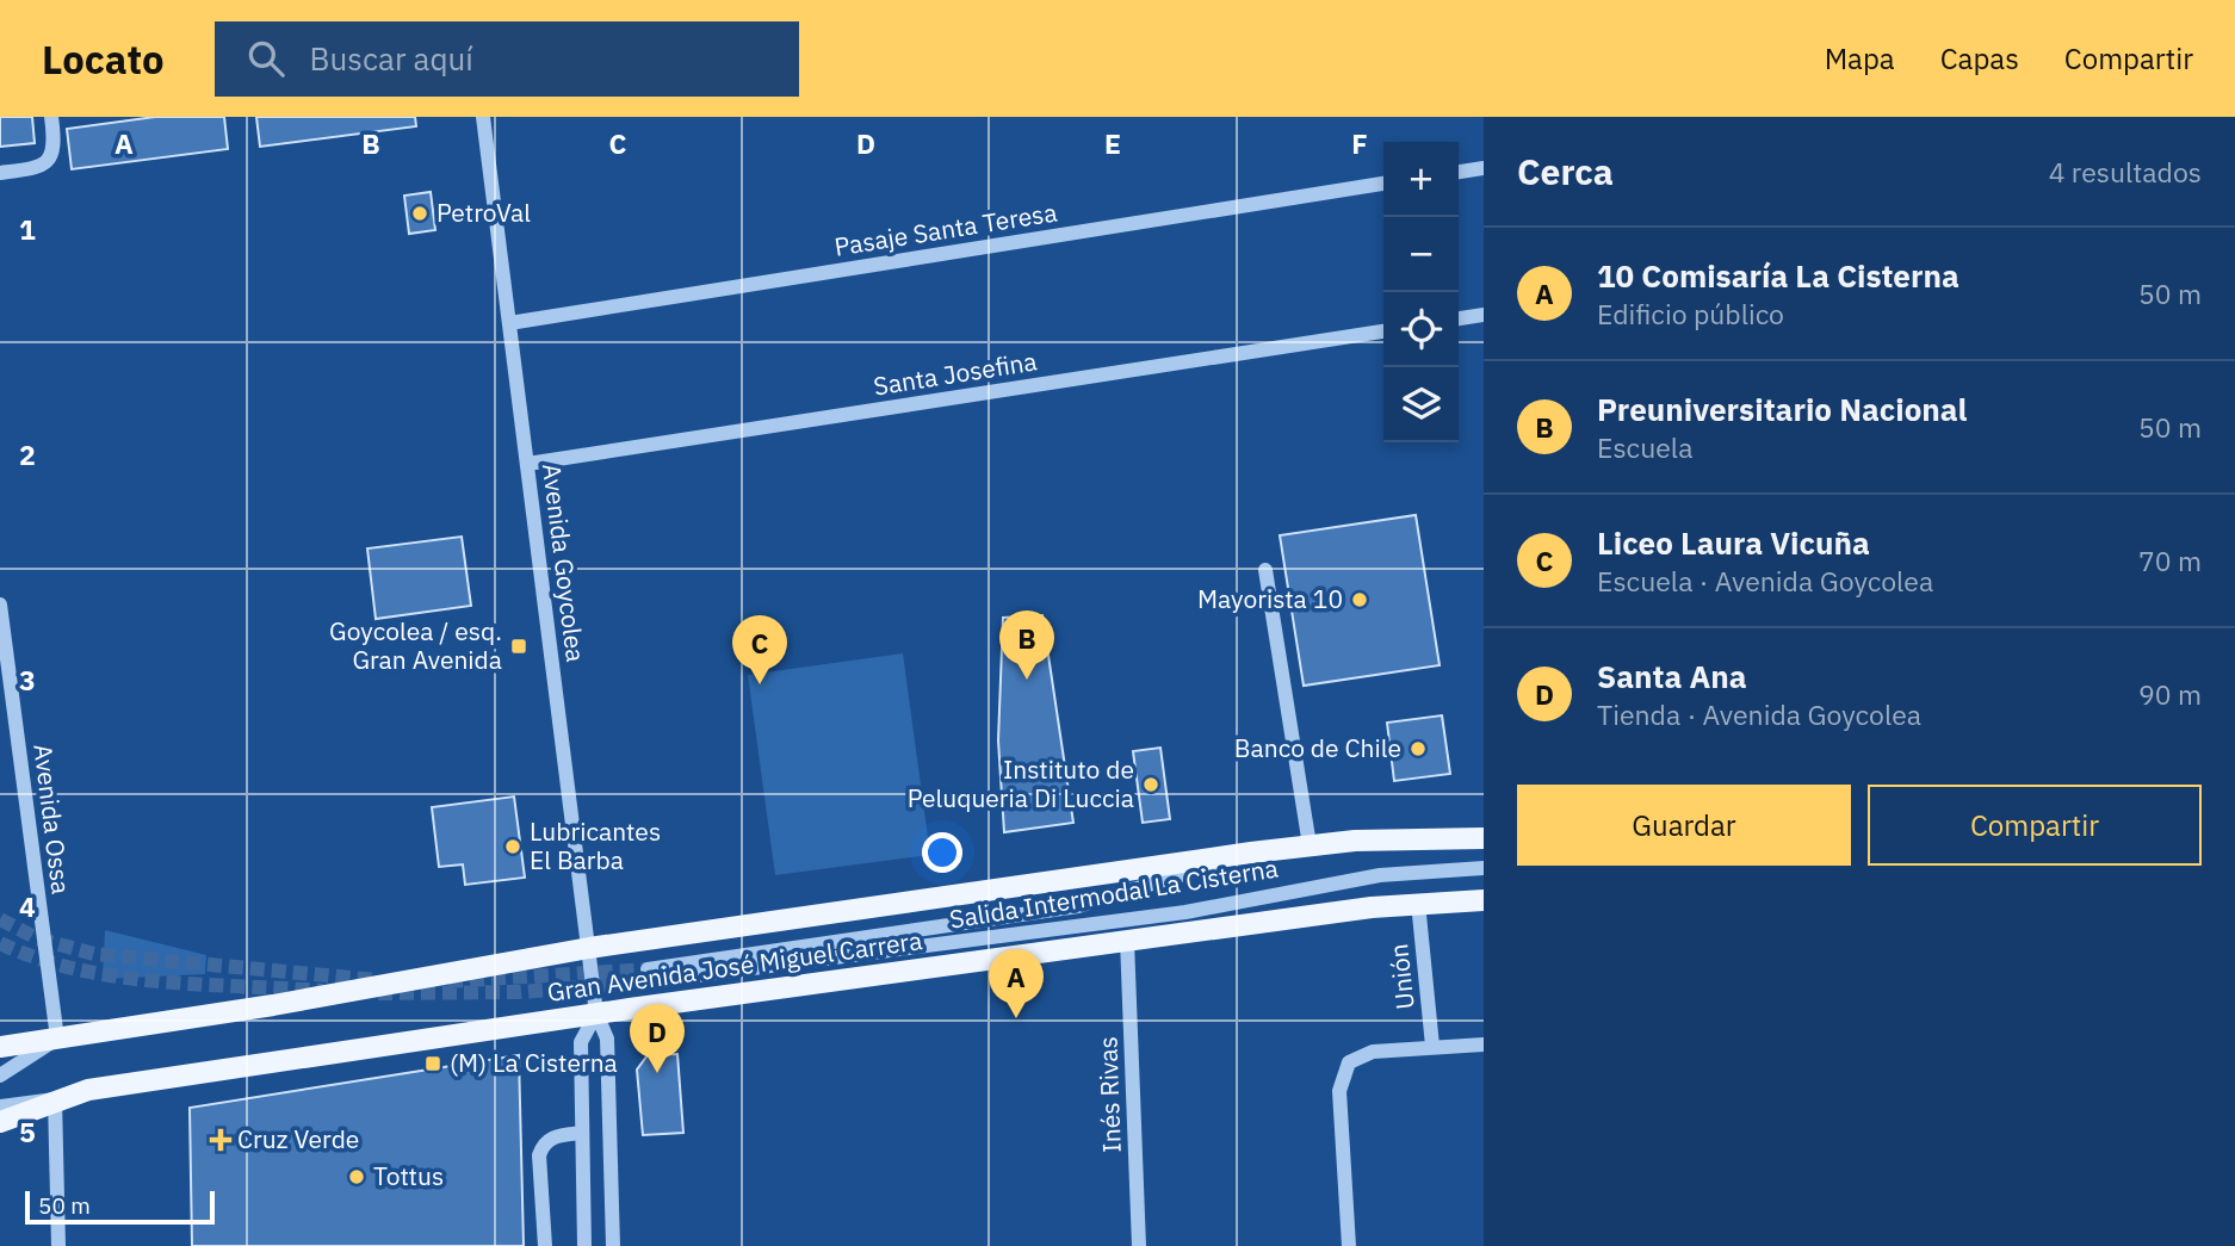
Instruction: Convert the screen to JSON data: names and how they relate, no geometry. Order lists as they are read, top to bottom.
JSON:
{
  "streets": {
    "main road": ["Gran Avenida José Miguel Carrera"],
    "street": [
      "Pasaje Santa Teresa",
      "Santa Josefina",
      "Avenida Goycolea",
      "Avenida Ossa",
      "Salida Intermodal La Cisterna",
      "Unión",
      "Inés Rivas"
    ]
  },
  "crossings": [
    ["Pasaje Santa Teresa", "Avenida Goycolea"],
    ["Santa Josefina", "Avenida Goycolea"],
    ["Avenida Goycolea", "Gran Avenida José Miguel Carrera"],
    ["Avenida Ossa", "Gran Avenida José Miguel Carrera"],
    ["Salida Intermodal La Cisterna", "Gran Avenida José Miguel Carrera"],
    ["Gran Avenida José Miguel Carrera", "Unión"],
    ["Gran Avenida José Miguel Carrera", "Inés Rivas"]
  ],
  "places": {
    "other": [
      "PetroVal",
      "Mayorista 10",
      "Banco de Chile",
      "Instituto de Peluqueria Di Luccia",
      "Lubricantes El Barba",
      "Tottus"
    ],
    "transit": ["Goycolea / esq. Gran Avenida", "(M) La Cisterna"],
    "health": ["Cruz Verde"]
  },
  "scale_bar": "50 m",
  "page": {
    "header": "Locato",
    "search": "Buscar aquí",
    "nav": ["Mapa", "Capas", "Compartir"],
    "heading": ["Cerca", "4 resultados"],
    "map_buttons": ["+", "−"],
    "list": [
      {
        "mark": "A",
        "name": "10 Comisaría La Cisterna",
        "note": "Edificio público",
        "value": "50 m"
      },
      {
        "mark": "B",
        "name": "Preuniversitario Nacional",
        "note": "Escuela",
        "value": "50 m"
      },
      {
        "mark": "C",
        "name": "Liceo Laura Vicuña",
        "note": "Escuela · Avenida Goycolea",
        "value": "70 m"
      },
      {
        "mark": "D",
        "name": "Santa Ana",
        "note": "Tienda · Avenida Goycolea",
        "value": "90 m"
      }
    ],
    "pins": [
      "B",
      "C",
      "A",
      "D"
    ],
    "buttons": ["Guardar", "Compartir"],
    "scale": "50 m"
  },
  "grid": {
    "columns": [
      "A",
      "B",
      "C",
      "D",
      "E",
      "F"
    ],
    "rows": [
      "1",
      "2",
      "3",
      "4",
      "5"
    ]
  }
}
